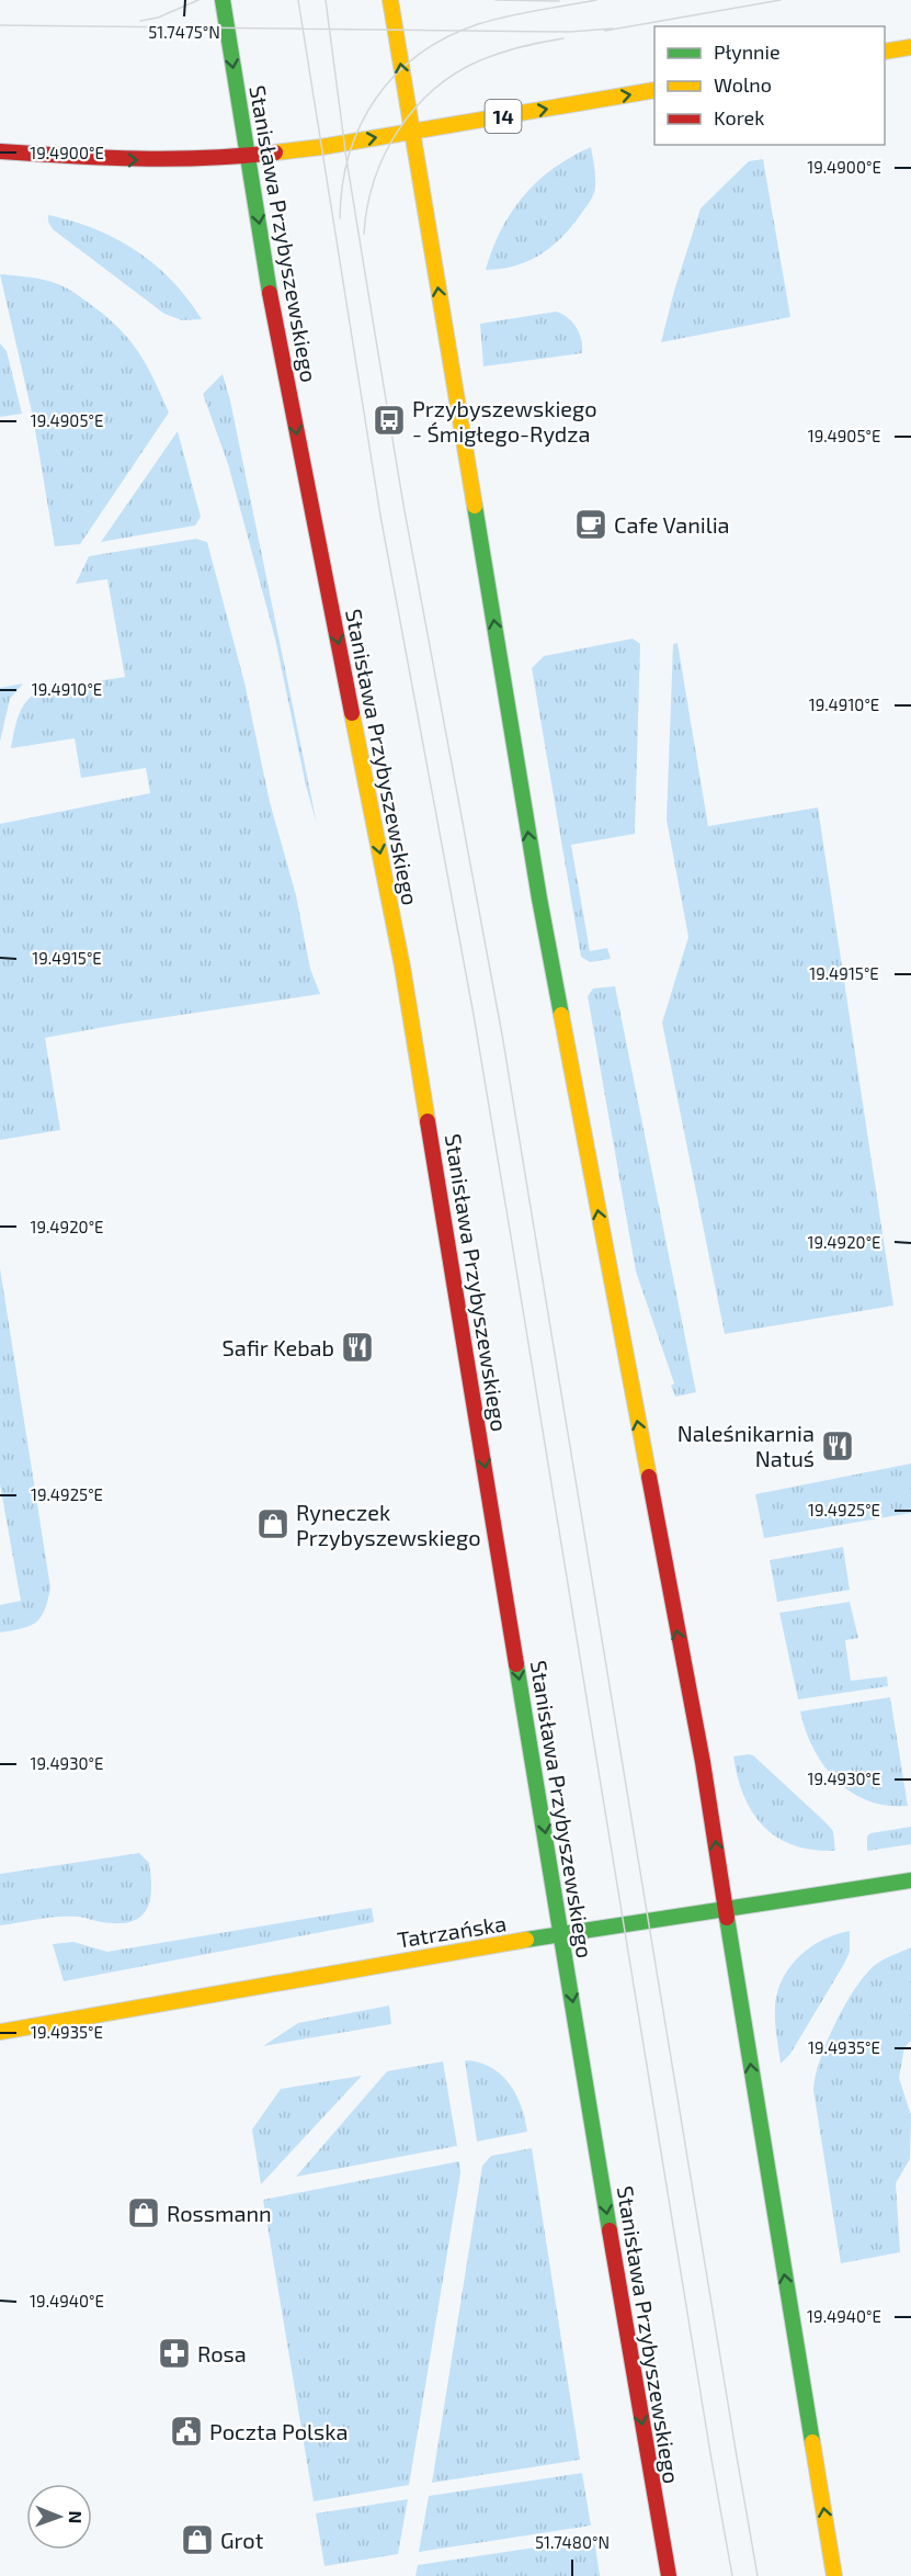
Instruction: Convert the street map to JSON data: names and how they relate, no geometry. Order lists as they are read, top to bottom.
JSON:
{
  "streets": {
    "main road": ["14", "Stanisława Przybyszewskiego", "Tatrzańska"]
  },
  "crossings": [
    ["14", "Stanisława Przybyszewskiego"],
    ["Stanisława Przybyszewskiego", "Tatrzańska"]
  ],
  "one_way": ["Stanisława Przybyszewskiego"],
  "places": {
    "bus stop": ["Przybyszewskiego - Śmigłego-Rydza"],
    "cafe": ["Cafe Vanilia"],
    "restaurant": ["Safir Kebab", "Naleśnikarnia Natuś"],
    "shop": ["Ryneczek Przybyszewskiego", "Rossmann", "Grot"],
    "pharmacy": ["Rosa"],
    "public building": ["Poczta Polska"]
  },
  "legend": ["Płynnie", "Wolno", "Korek"],
  "north": "right",
  "coordinates": [
    "51.7475°N",
    "19.4900°E",
    "19.4905°E",
    "19.4910°E",
    "19.4915°E",
    "19.4920°E",
    "19.4925°E",
    "19.4930°E",
    "19.4935°E",
    "19.4940°E",
    "51.7480°N"
  ]
}
